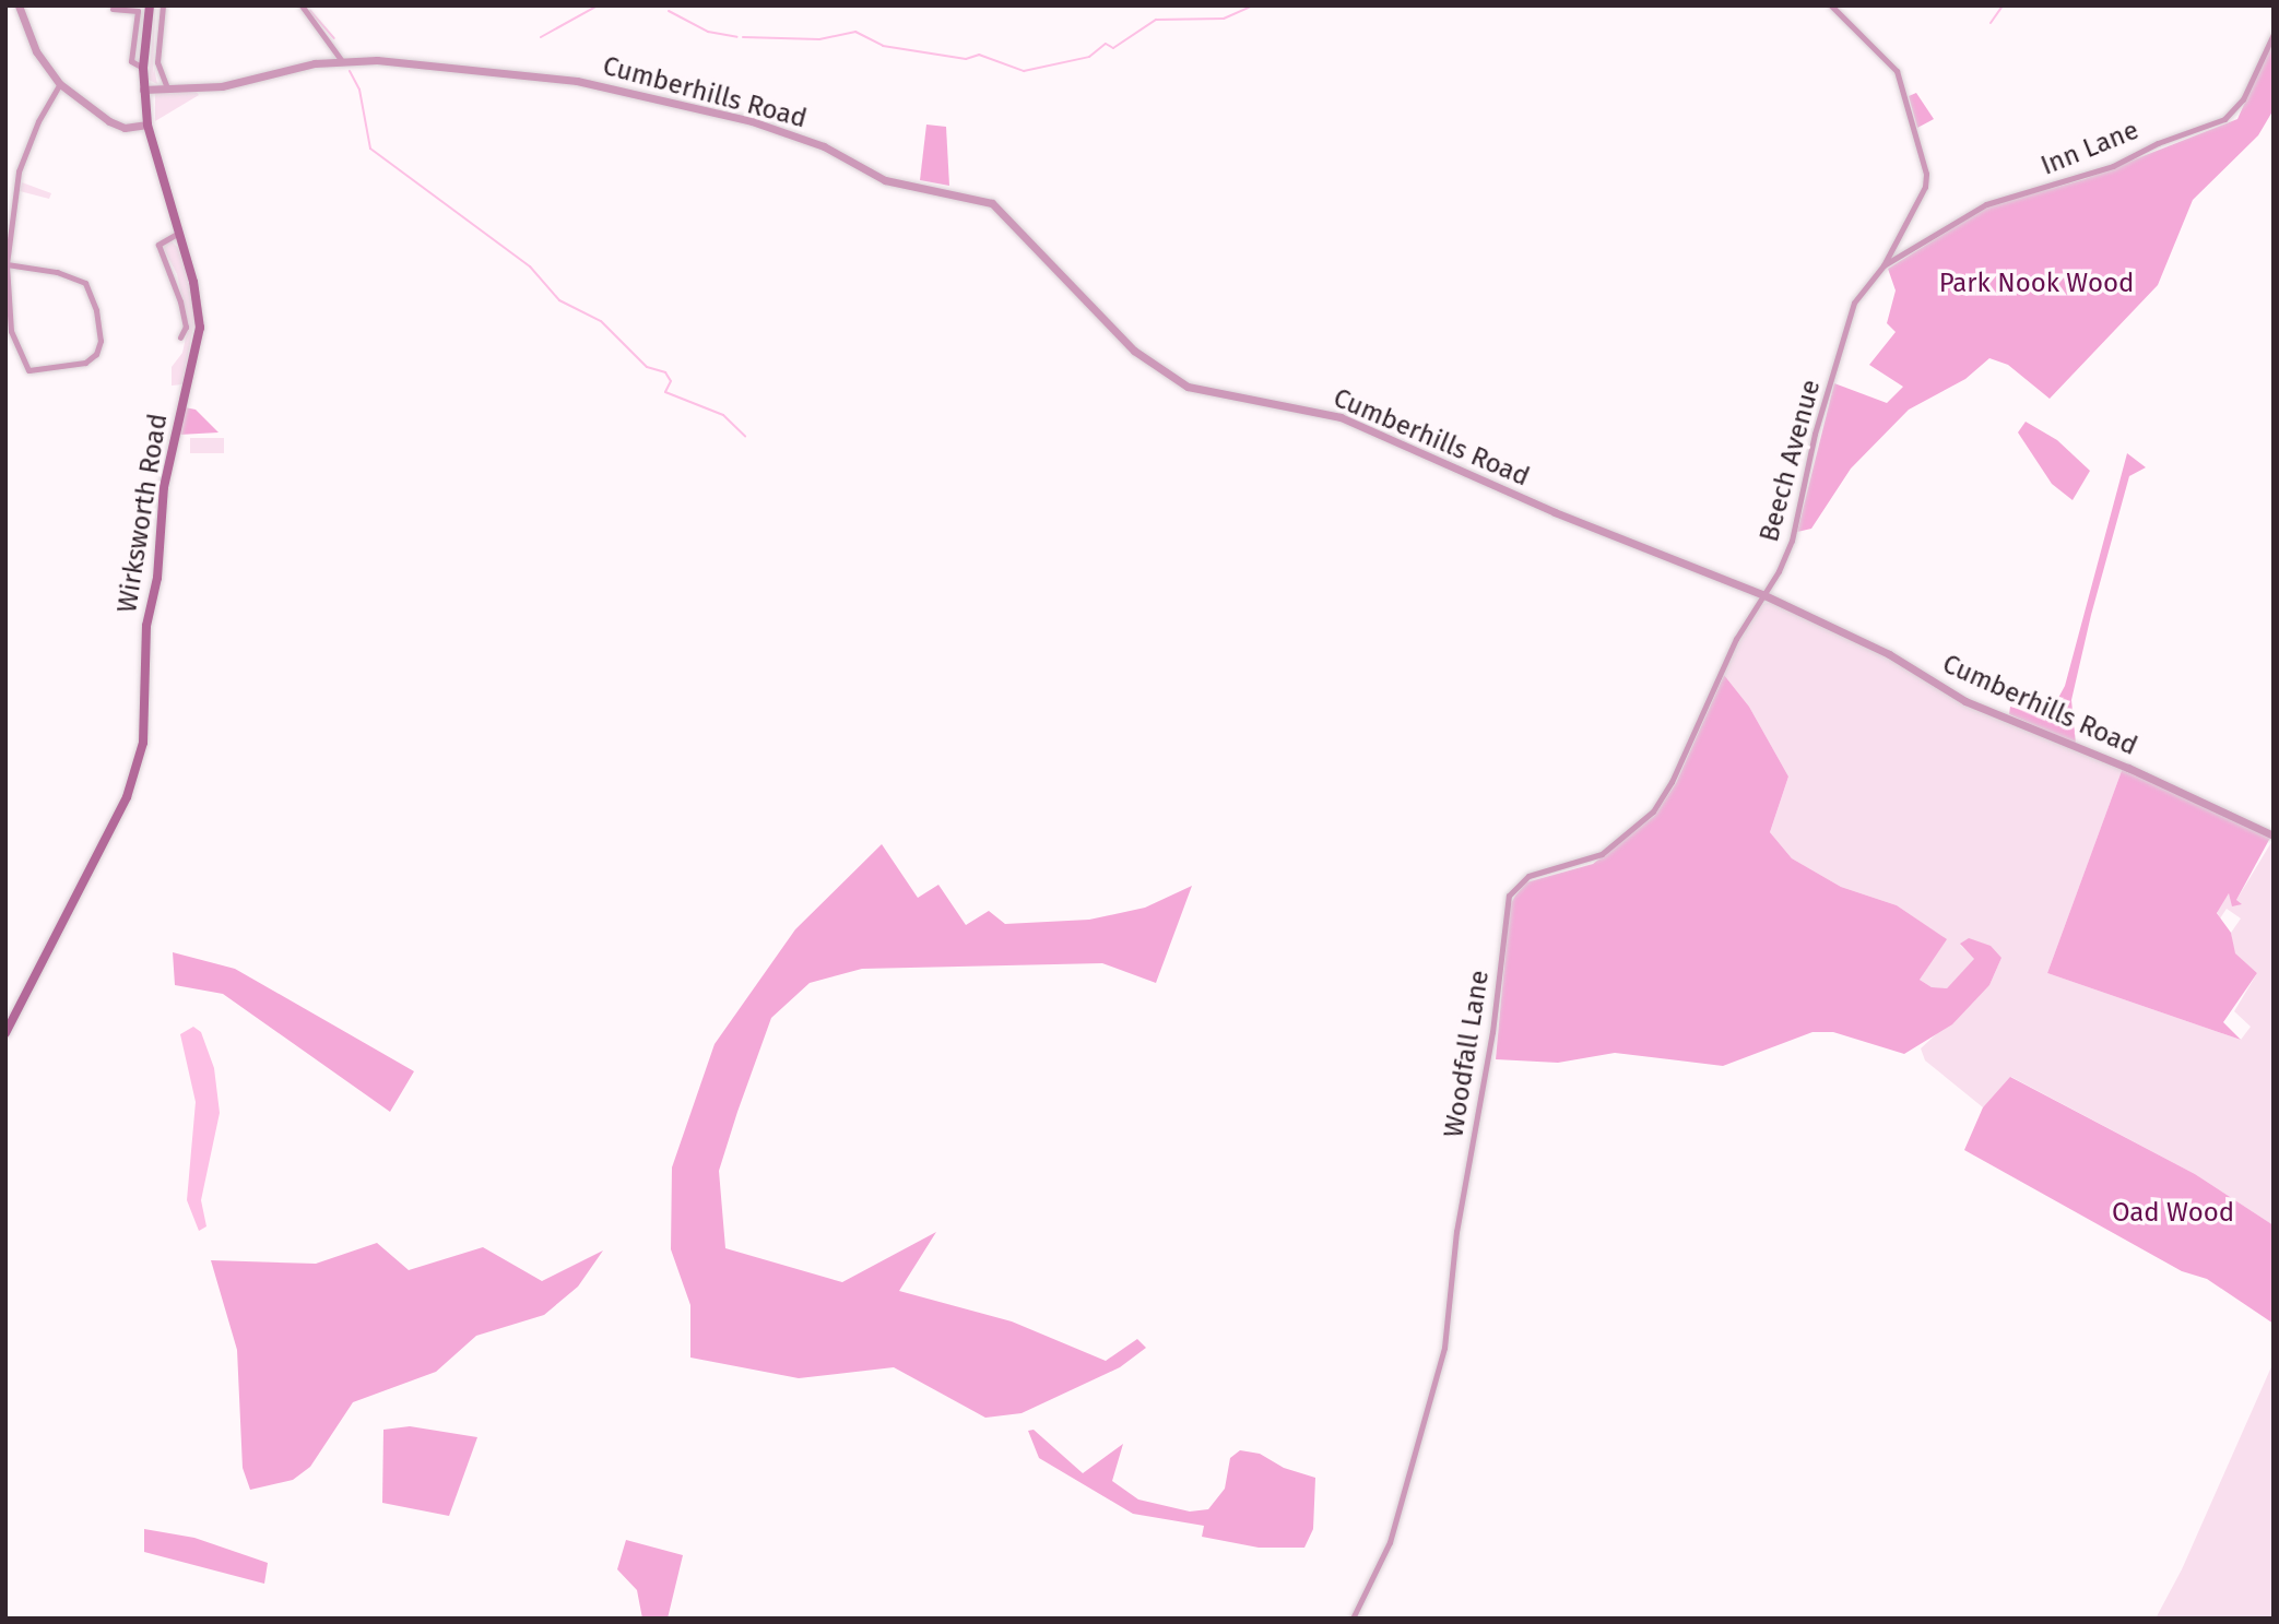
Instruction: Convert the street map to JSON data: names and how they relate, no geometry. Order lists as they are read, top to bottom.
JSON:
{
  "streets": {
    "main road": ["Wirksworth Road"],
    "street": [
      "Cumberhills Road",
      "Inn Lane",
      "Beech Avenue",
      "Woodfall Lane"
    ]
  },
  "crossings": [
    ["Cumberhills Road", "Beech Avenue"],
    ["Cumberhills Road", "Wirksworth Road"],
    ["Cumberhills Road", "Woodfall Lane"],
    ["Inn Lane", "Beech Avenue"],
    ["Beech Avenue", "Woodfall Lane"]
  ],
  "parks": ["Park Nook Wood", "Oad Wood"]
}
